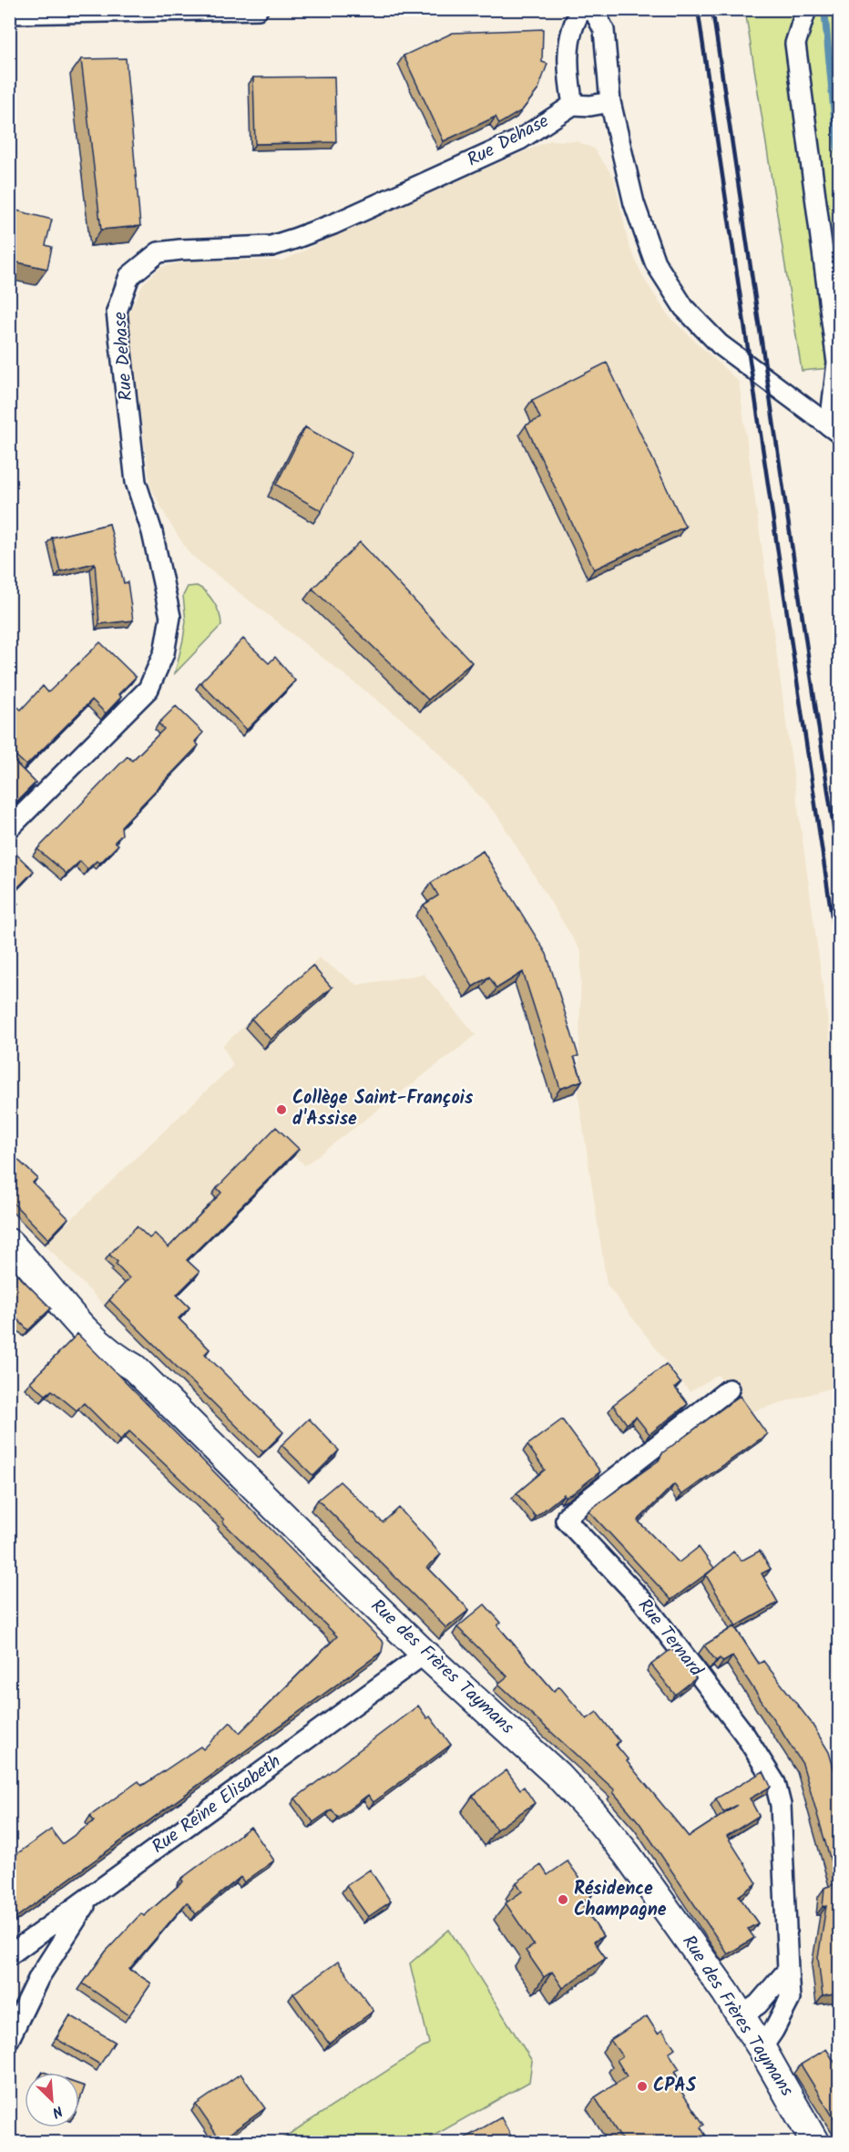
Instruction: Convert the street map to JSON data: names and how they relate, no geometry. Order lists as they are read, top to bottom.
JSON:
{
  "streets": {
    "street": [
      "Rue Dehase",
      "Rue Ternard",
      "Rue des Frères Taymans",
      "Rue Reine Elisabeth"
    ]
  },
  "crossings": [
    ["Rue Ternard", "Rue des Frères Taymans"],
    ["Rue des Frères Taymans", "Rue Reine Elisabeth"]
  ],
  "places": ["Collège Saint-François d'Assise", "Résidence Champagne", "CPAS"],
  "north": "bottom right"
}
